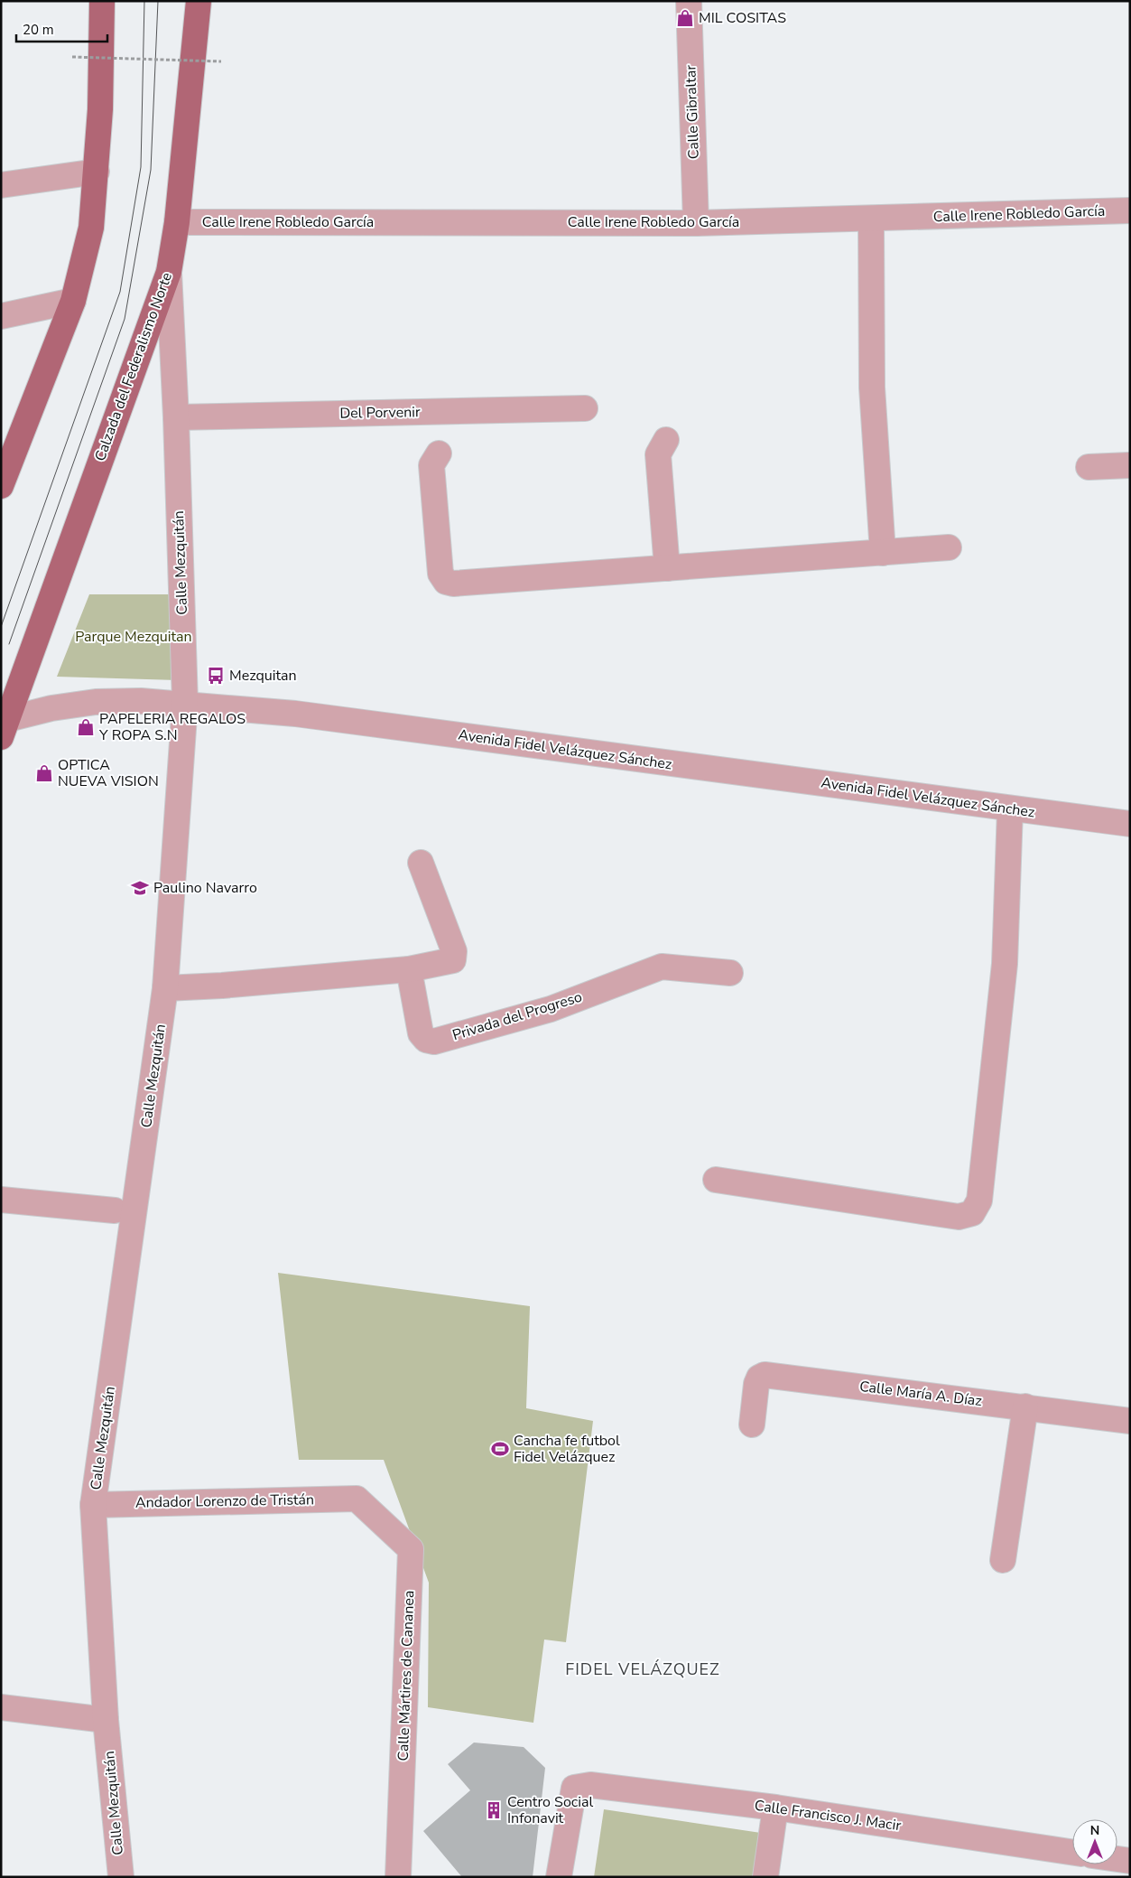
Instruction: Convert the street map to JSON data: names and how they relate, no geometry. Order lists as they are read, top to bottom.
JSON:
{
  "streets": {
    "main road": ["Calzada del Federalismo Norte"],
    "street": [
      "Calle Gibraltar",
      "Calle Irene Robledo García",
      "Del Porvenir",
      "Calle Mezquitán",
      "Avenida Fidel Velázquez Sánchez",
      "Privada del Progreso",
      "Calle María A. Díaz",
      "Andador Lorenzo de Tristán",
      "Calle Mártires de Cananea",
      "Calle Francisco J. Macir"
    ]
  },
  "crossings": [
    ["Calle Gibraltar", "Calle Irene Robledo García"],
    ["Calle Irene Robledo García", "Calzada del Federalismo Norte"],
    ["Calzada del Federalismo Norte", "Calle Mezquitán"],
    ["Calzada del Federalismo Norte", "Avenida Fidel Velázquez Sánchez"],
    ["Del Porvenir", "Calle Mezquitán"],
    ["Calle Mezquitán", "Avenida Fidel Velázquez Sánchez"],
    ["Calle Mezquitán", "Andador Lorenzo de Tristán"],
    ["Andador Lorenzo de Tristán", "Calle Mártires de Cananea"]
  ],
  "districts": ["FIDEL VELÁZQUEZ"],
  "parks": ["Parque Mezquitan"],
  "places": {
    "shop": ["MIL COSITAS", "PAPELERIA REGALOS Y ROPA S.N", "OPTICA NUEVA VISION"],
    "bus stop": ["Mezquitan"],
    "school or university": ["Paulino Navarro"],
    "sports": ["Cancha fe futbol Fidel Velázquez"],
    "building": ["Centro Social Infonavit"]
  },
  "scale_bar": "20 m",
  "north": "top"
}
